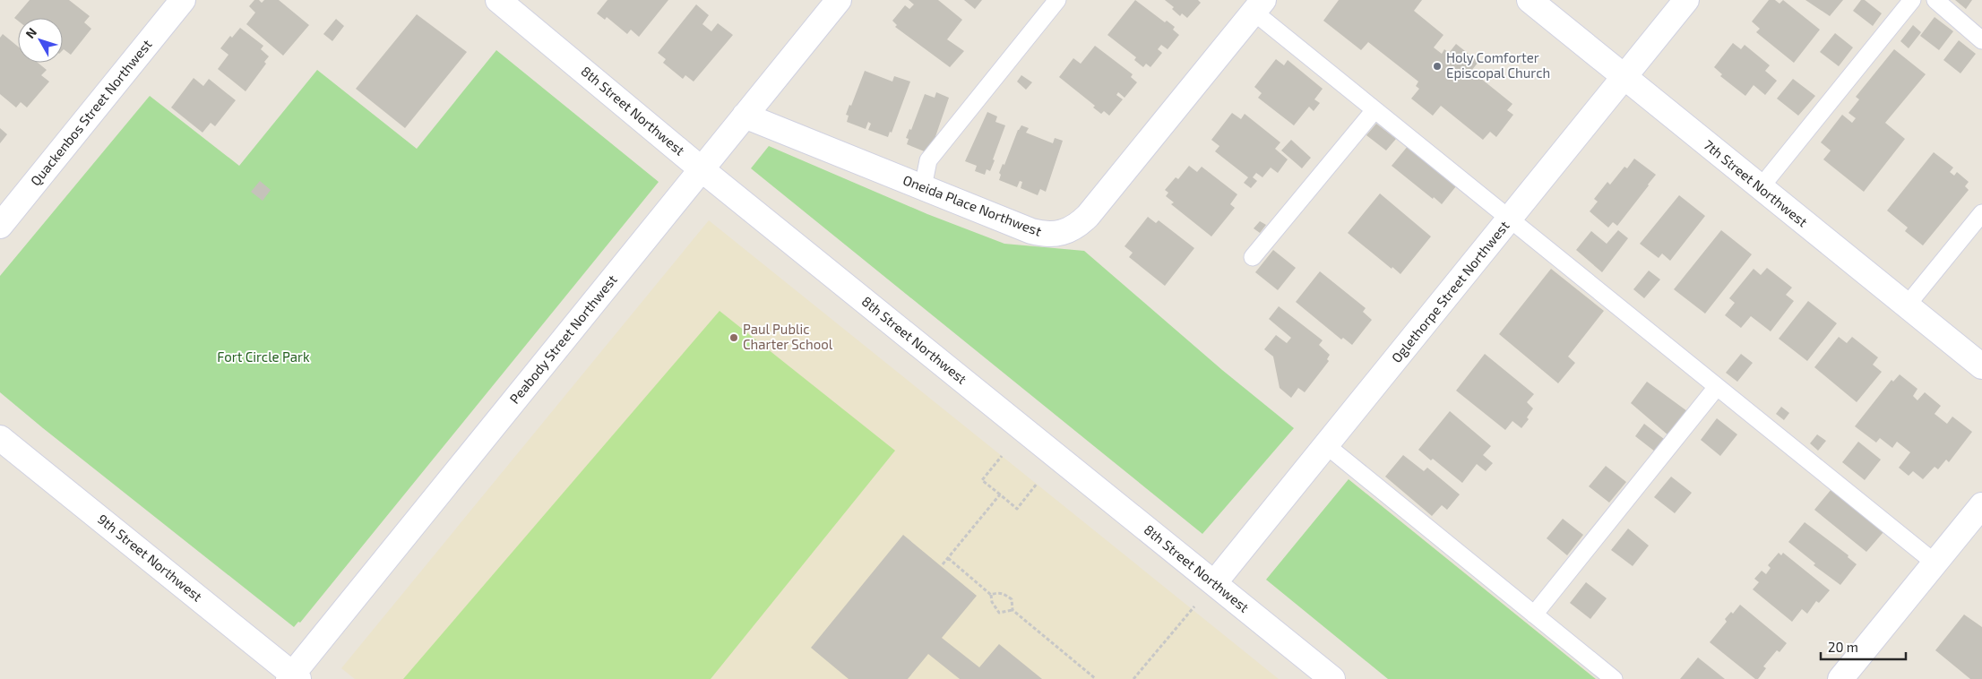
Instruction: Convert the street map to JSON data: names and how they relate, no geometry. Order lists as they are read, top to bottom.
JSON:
{
  "streets": {
    "street": [
      "8th Street Northwest",
      "Quackenbos Street Northwest",
      "7th Street Northwest",
      "Oneida Place Northwest",
      "Oglethorpe Street Northwest",
      "Peabody Street Northwest",
      "9th Street Northwest"
    ]
  },
  "crossings": [
    ["8th Street Northwest", "Oglethorpe Street Northwest"],
    ["8th Street Northwest", "Peabody Street Northwest"],
    ["7th Street Northwest", "Oglethorpe Street Northwest"],
    ["Oneida Place Northwest", "Peabody Street Northwest"],
    ["Peabody Street Northwest", "9th Street Northwest"]
  ],
  "parks": ["Fort Circle Park"],
  "places": ["Holy Comforter Episcopal Church", "Paul Public Charter School"],
  "scale_bar": "20 m",
  "north": "top left"
}
